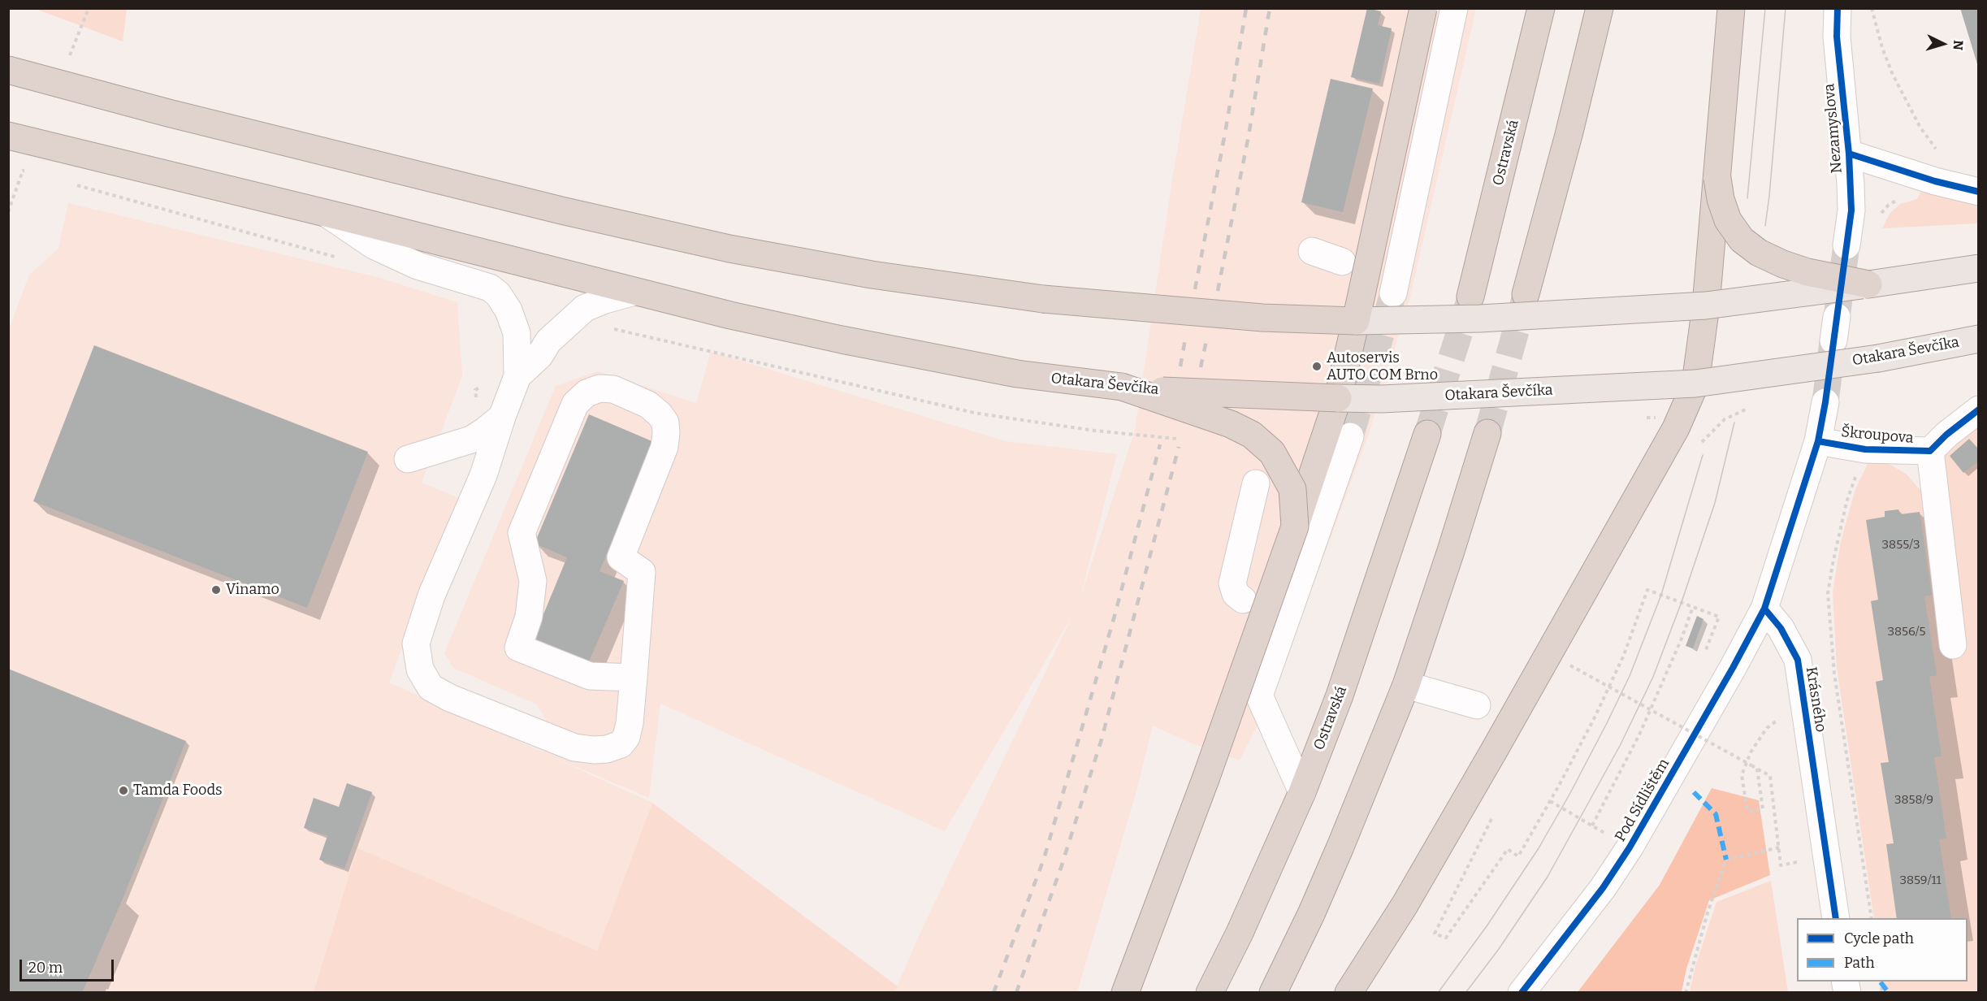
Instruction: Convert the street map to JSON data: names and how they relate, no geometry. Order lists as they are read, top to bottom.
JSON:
{
  "streets": {
    "highway": ["Ostravská", "Otakara Ševčíka"],
    "street": [
      "Nezamyslova",
      "Škroupova",
      "Krásného",
      "Pod Sídlištěm"
    ]
  },
  "crossings": [
    ["Krásného", "Pod Sídlištěm"]
  ],
  "places": ["Autoservis AUTO COM Brno", "Vinamo", "Tamda Foods"],
  "house_numbers": [
    "3855/3",
    "3856/5",
    "3858/9",
    "3859/11"
  ],
  "legend": ["Cycle path", "Path"],
  "scale_bar": "20 m",
  "north": "right"
}
